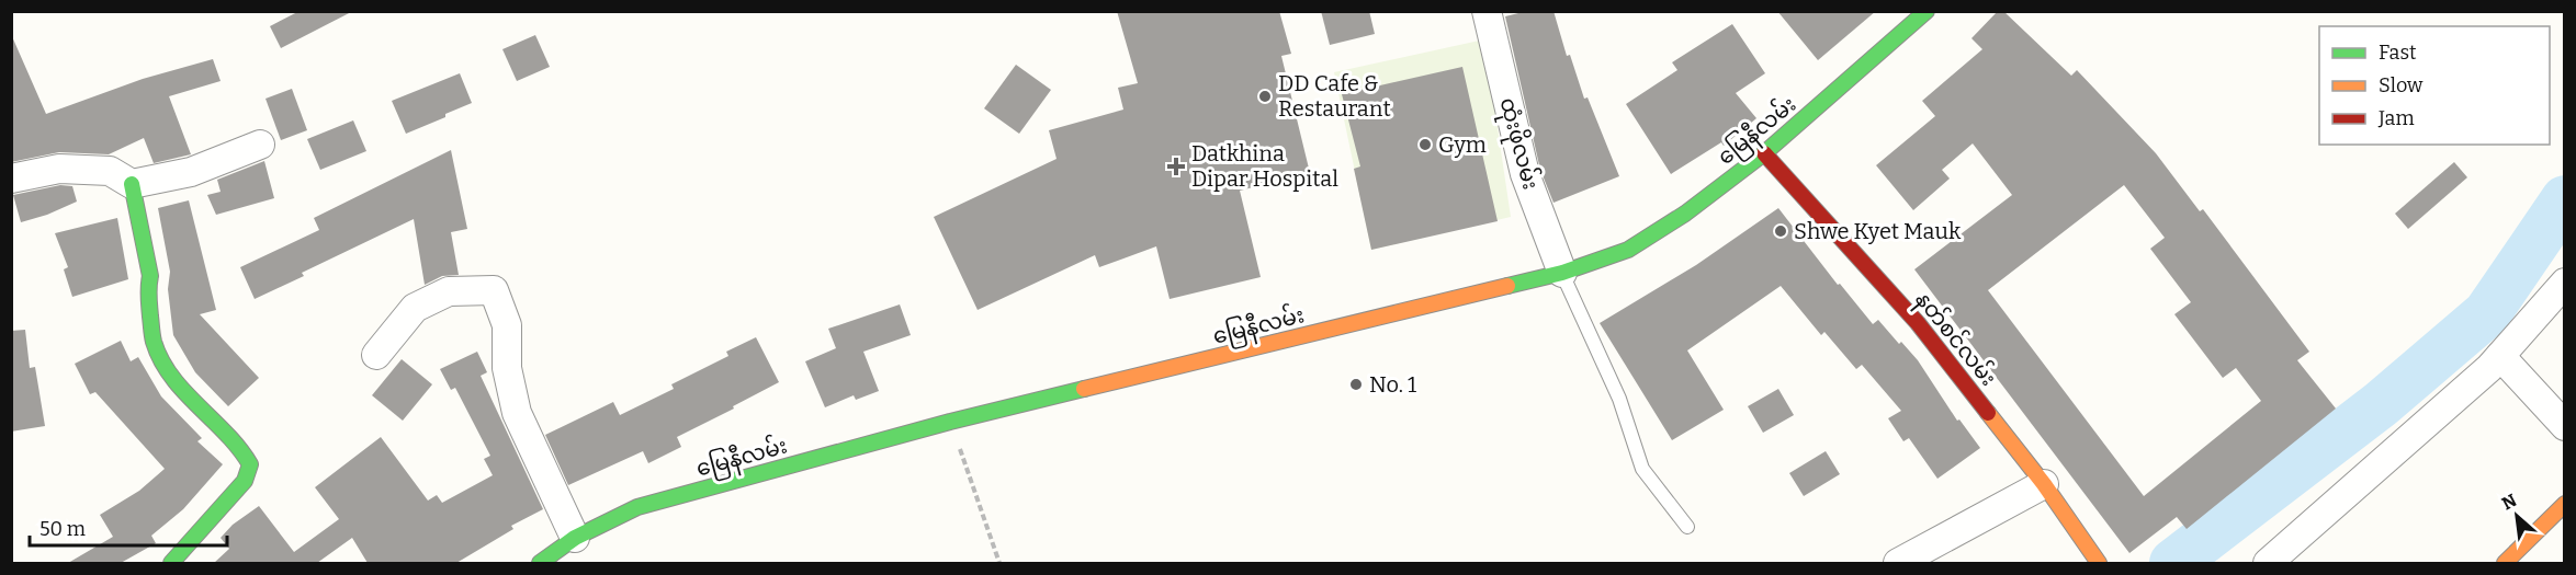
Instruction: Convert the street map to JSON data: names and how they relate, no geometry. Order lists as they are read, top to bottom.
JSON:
{
  "streets": {
    "main road": ["မြေနီလမ်း", "နတ်စင်လမ်း"],
    "street": ["ထုံးဖိုလမ်း"]
  },
  "crossings": [
    ["မြေနီလမ်း", "ထုံးဖိုလမ်း"],
    ["မြေနီလမ်း", "နတ်စင်လမ်း"]
  ],
  "places": {
    "other": [
      "DD Cafe & Restaurant",
      "Gym",
      "Shwe Kyet Mauk",
      "No. 1"
    ],
    "health": ["Datkhina Dipar Hospital"]
  },
  "legend": ["Fast", "Slow", "Jam"],
  "scale_bar": "50 m",
  "north": "top left"
}
